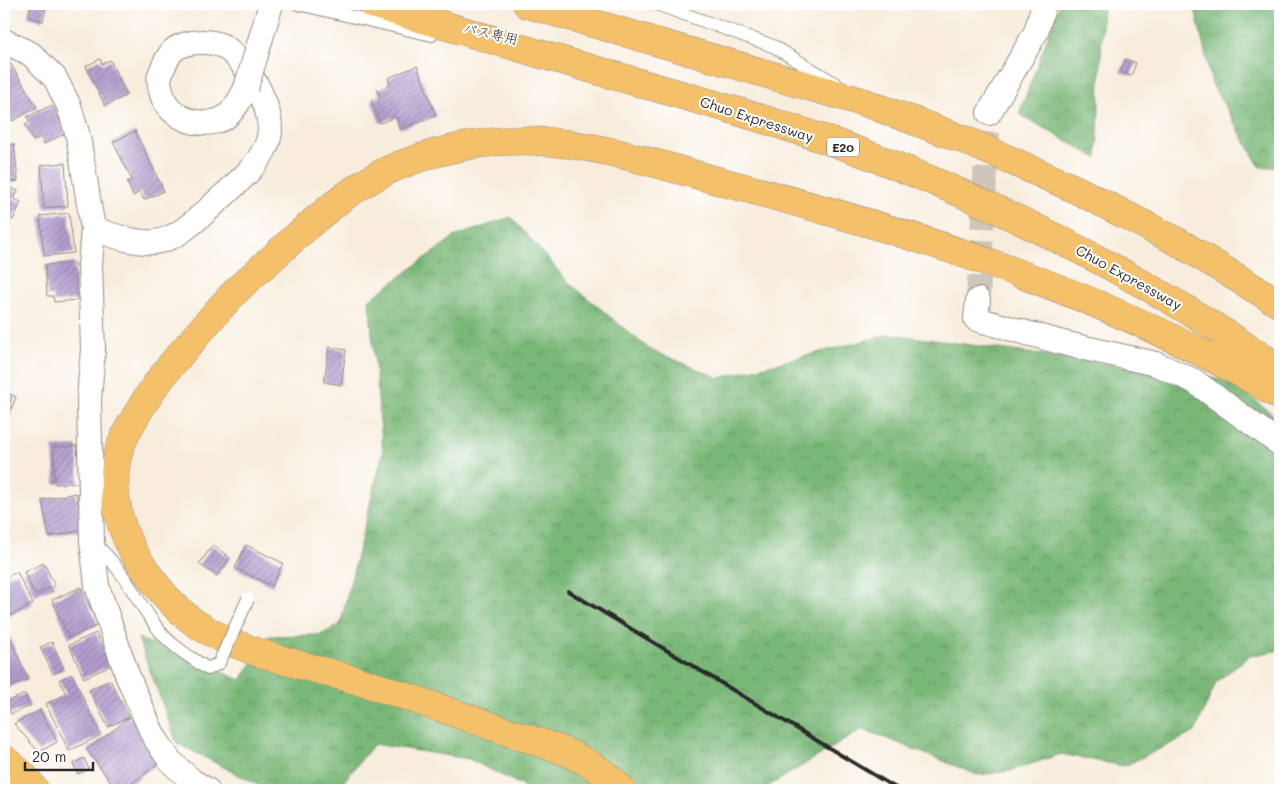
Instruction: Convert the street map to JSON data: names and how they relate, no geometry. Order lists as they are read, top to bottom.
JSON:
{
  "streets": {
    "highway": ["Chuo Expressway", "E20"],
    "lane": ["バス専用"]
  },
  "crossings": [
    ["バス専用", "Chuo Expressway"]
  ],
  "scale_bar": "20 m"
}
